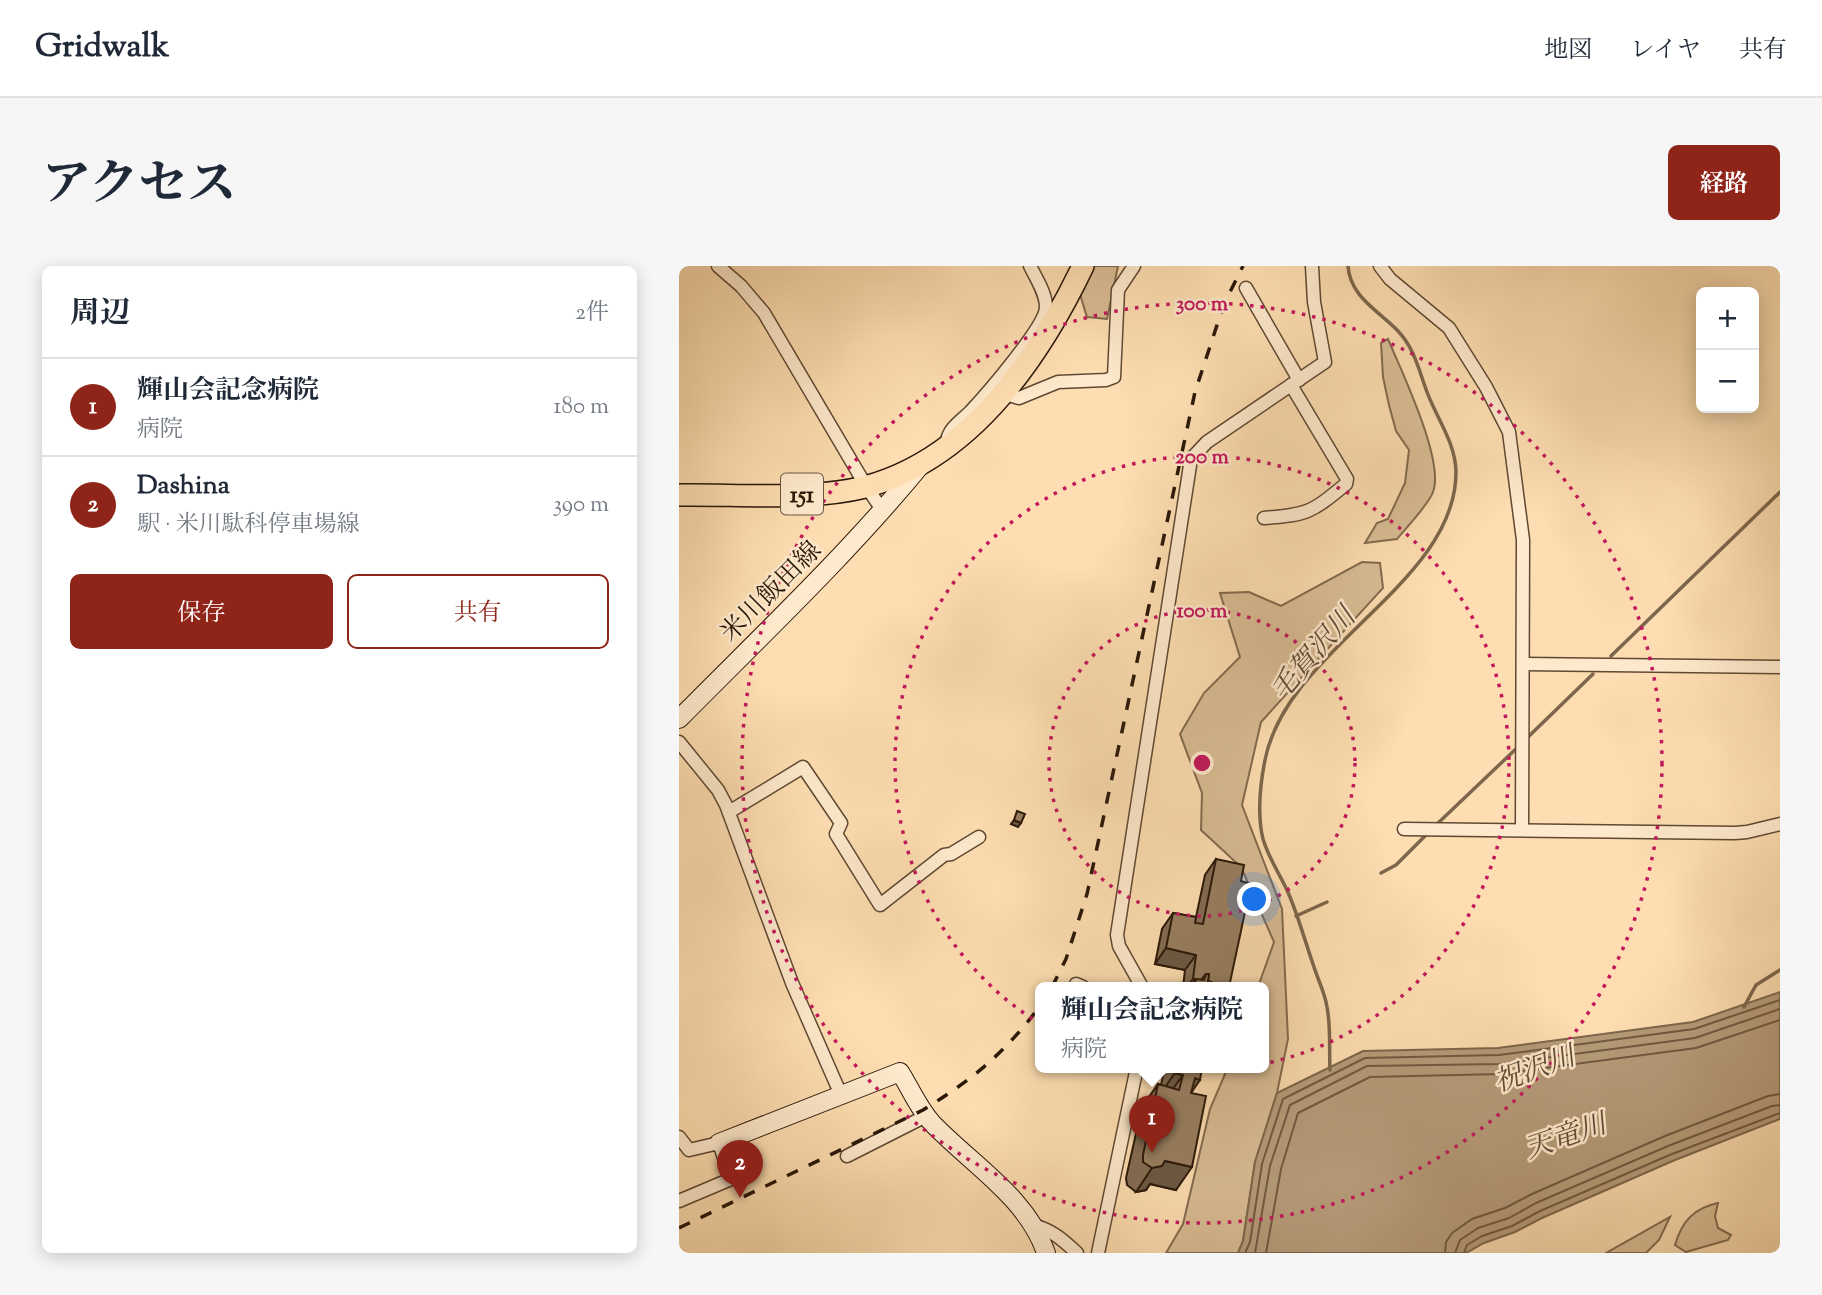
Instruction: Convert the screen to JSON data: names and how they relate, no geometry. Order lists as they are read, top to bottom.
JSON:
{
  "streets": {
    "highway": ["151"],
    "main road": ["米川飯田線"]
  },
  "crossings": [
    ["151", "米川飯田線"]
  ],
  "water": ["毛賀沢川", "祝沢川", "天竜川"],
  "page": {
    "header": "Gridwalk",
    "nav": ["地図", "レイヤ", "共有"],
    "title": "アクセス",
    "buttons": [
      "経路",
      ["保存", "共有"]
    ],
    "heading": ["周辺", "2件"],
    "map_buttons": ["+", "−"],
    "list": [
      {
        "mark": "1",
        "name": "輝山会記念病院",
        "note": "病院",
        "value": "180 m"
      },
      {
        "mark": "2",
        "name": "Dashina",
        "note": "駅 · 米川駄科停車場線",
        "value": "390 m"
      }
    ],
    "popup": ["輝山会記念病院", "病院"],
    "pins": ["1", "2"]
  },
  "rings": ["300 m", "200 m", "100 m"]
}
